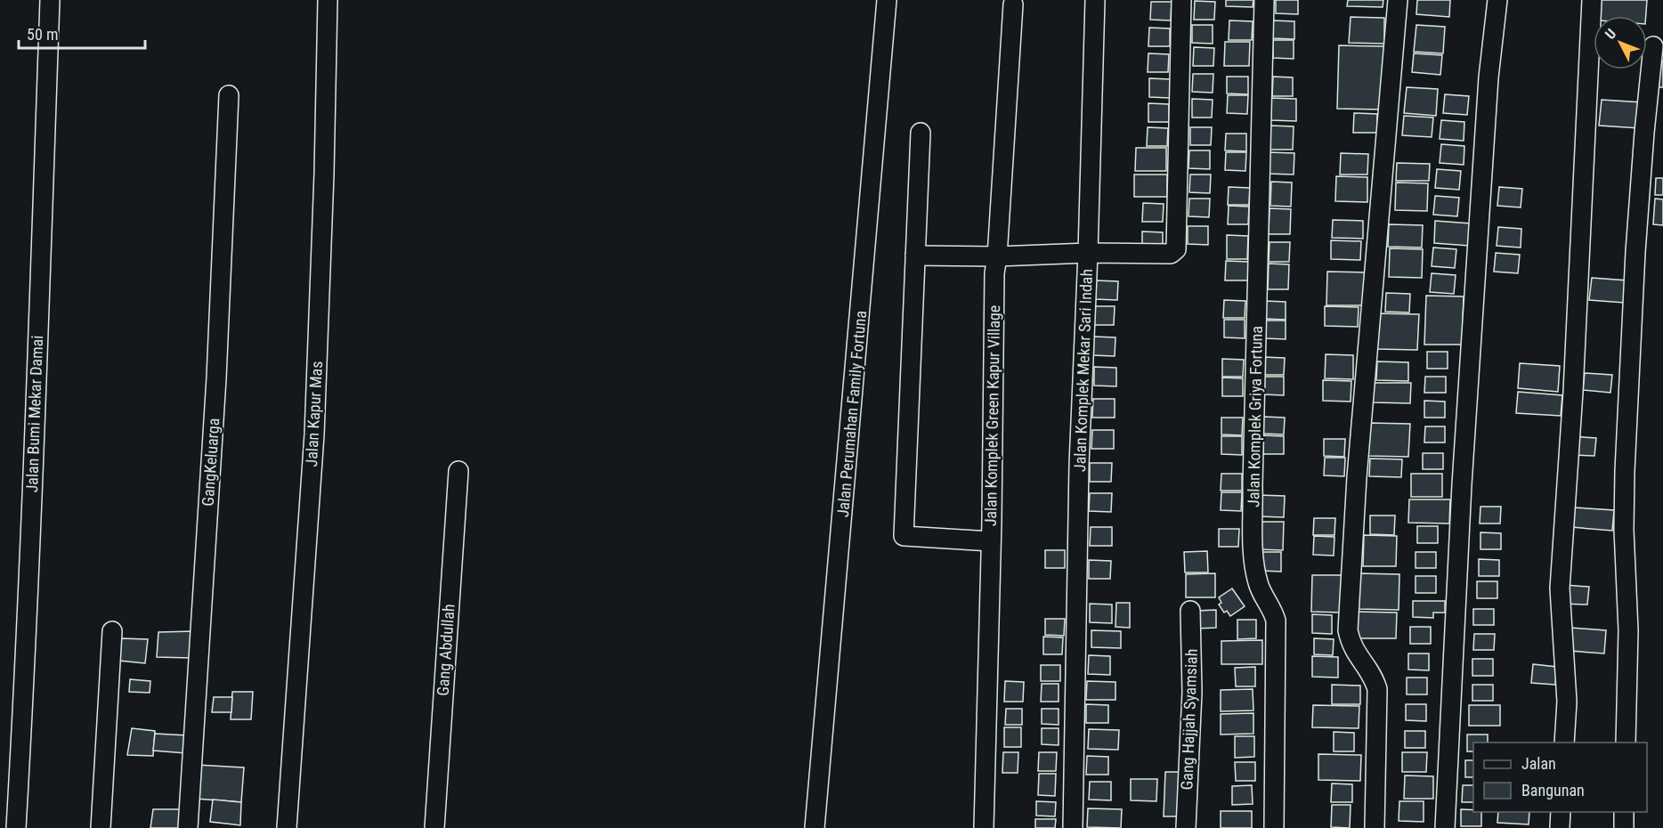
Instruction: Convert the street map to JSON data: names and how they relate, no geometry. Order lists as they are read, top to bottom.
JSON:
{
  "streets": {
    "street": [
      "Jalan Komplek Mekar Sari Indah",
      "Jalan Bumi Mekar Damai",
      "Jalan Kapur Mas",
      "Jalan Perumahan Family Fortuna",
      "Jalan Komplek Green Kapur Village",
      "Jalan Komplek Griya Fortuna",
      "GangKeluarga",
      "Gang Abdullah",
      "Gang Hajjah Syamsiah"
    ]
  },
  "legend": ["Jalan", "Bangunan"],
  "scale_bar": "50 m",
  "north": "top left"
}
